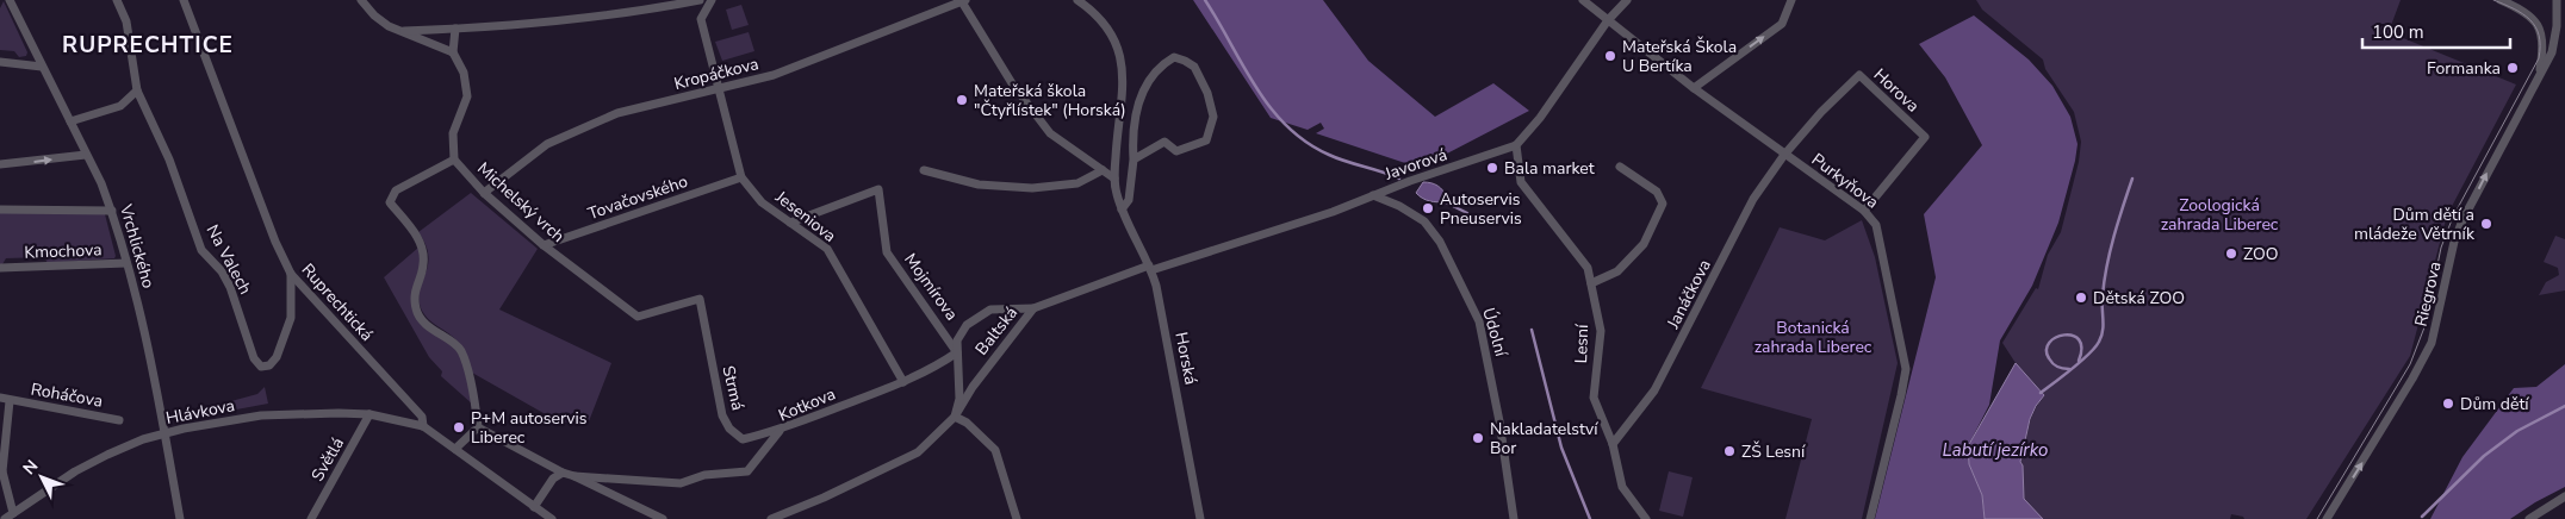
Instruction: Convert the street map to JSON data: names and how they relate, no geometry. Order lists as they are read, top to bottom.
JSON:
{
  "streets": {
    "street": [
      "Kropáčkova",
      "Horova",
      "Javorová",
      "Purkyňova",
      "Tovačovského",
      "Michelský vrch",
      "Jeseniova",
      "Vrchlického",
      "Kmochova",
      "Na Valech",
      "Mojmírova",
      "Janáčkova",
      "Riegrova",
      "Ruprechtická",
      "Baltská",
      "Údolní",
      "Lesní",
      "Horská",
      "Strmá",
      "Roháčova",
      "Kotkova",
      "Hlávkova",
      "Světlá"
    ]
  },
  "crossings": [
    ["Kropáčkova", "Michelský vrch"],
    ["Kropáčkova", "Jeseniova"],
    ["Horova", "Purkyňova"],
    ["Horova", "Janáčkova"],
    ["Javorová", "Purkyňova"],
    ["Javorová", "Baltská"],
    ["Javorová", "Údolní"],
    ["Javorová", "Lesní"],
    ["Javorová", "Horská"],
    ["Purkyňova", "Janáčkova"],
    ["Tovačovského", "Michelský vrch"],
    ["Tovačovského", "Jeseniova"],
    ["Michelský vrch", "Strmá"],
    ["Jeseniova", "Mojmírova"],
    ["Jeseniova", "Kotkova"],
    ["Vrchlického", "Kmochova"],
    ["Vrchlického", "Hlávkova"],
    ["Na Valech", "Ruprechtická"],
    ["Mojmírova", "Baltská"],
    ["Mojmírova", "Kotkova"],
    ["Janáčkova", "Lesní"],
    ["Ruprechtická", "Hlávkova"],
    ["Baltská", "Horská"],
    ["Baltská", "Kotkova"],
    ["Strmá", "Kotkova"],
    ["Hlávkova", "Světlá"]
  ],
  "one_way": ["Riegrova"],
  "districts": ["RUPRECHTICE"],
  "water": ["Labutí jezírko"],
  "parks": ["Zoologická zahrada Liberec", "Botanická zahrada Liberec"],
  "places": [
    "Mateřská Škola U Bertíka",
    "Formanka",
    "Mateřská škola \"Čtyřlístek\" (Horská)",
    "Bala market",
    "Autoservis Pneuservis",
    "Dům dětí a mládeže Větrník",
    "ZOO",
    "Dětská ZOO",
    "Dům dětí",
    "P+M autoservis Liberec",
    "Nakladatelství Bor",
    "ZŠ Lesní"
  ],
  "scale_bar": "100 m",
  "north": "top left"
}
